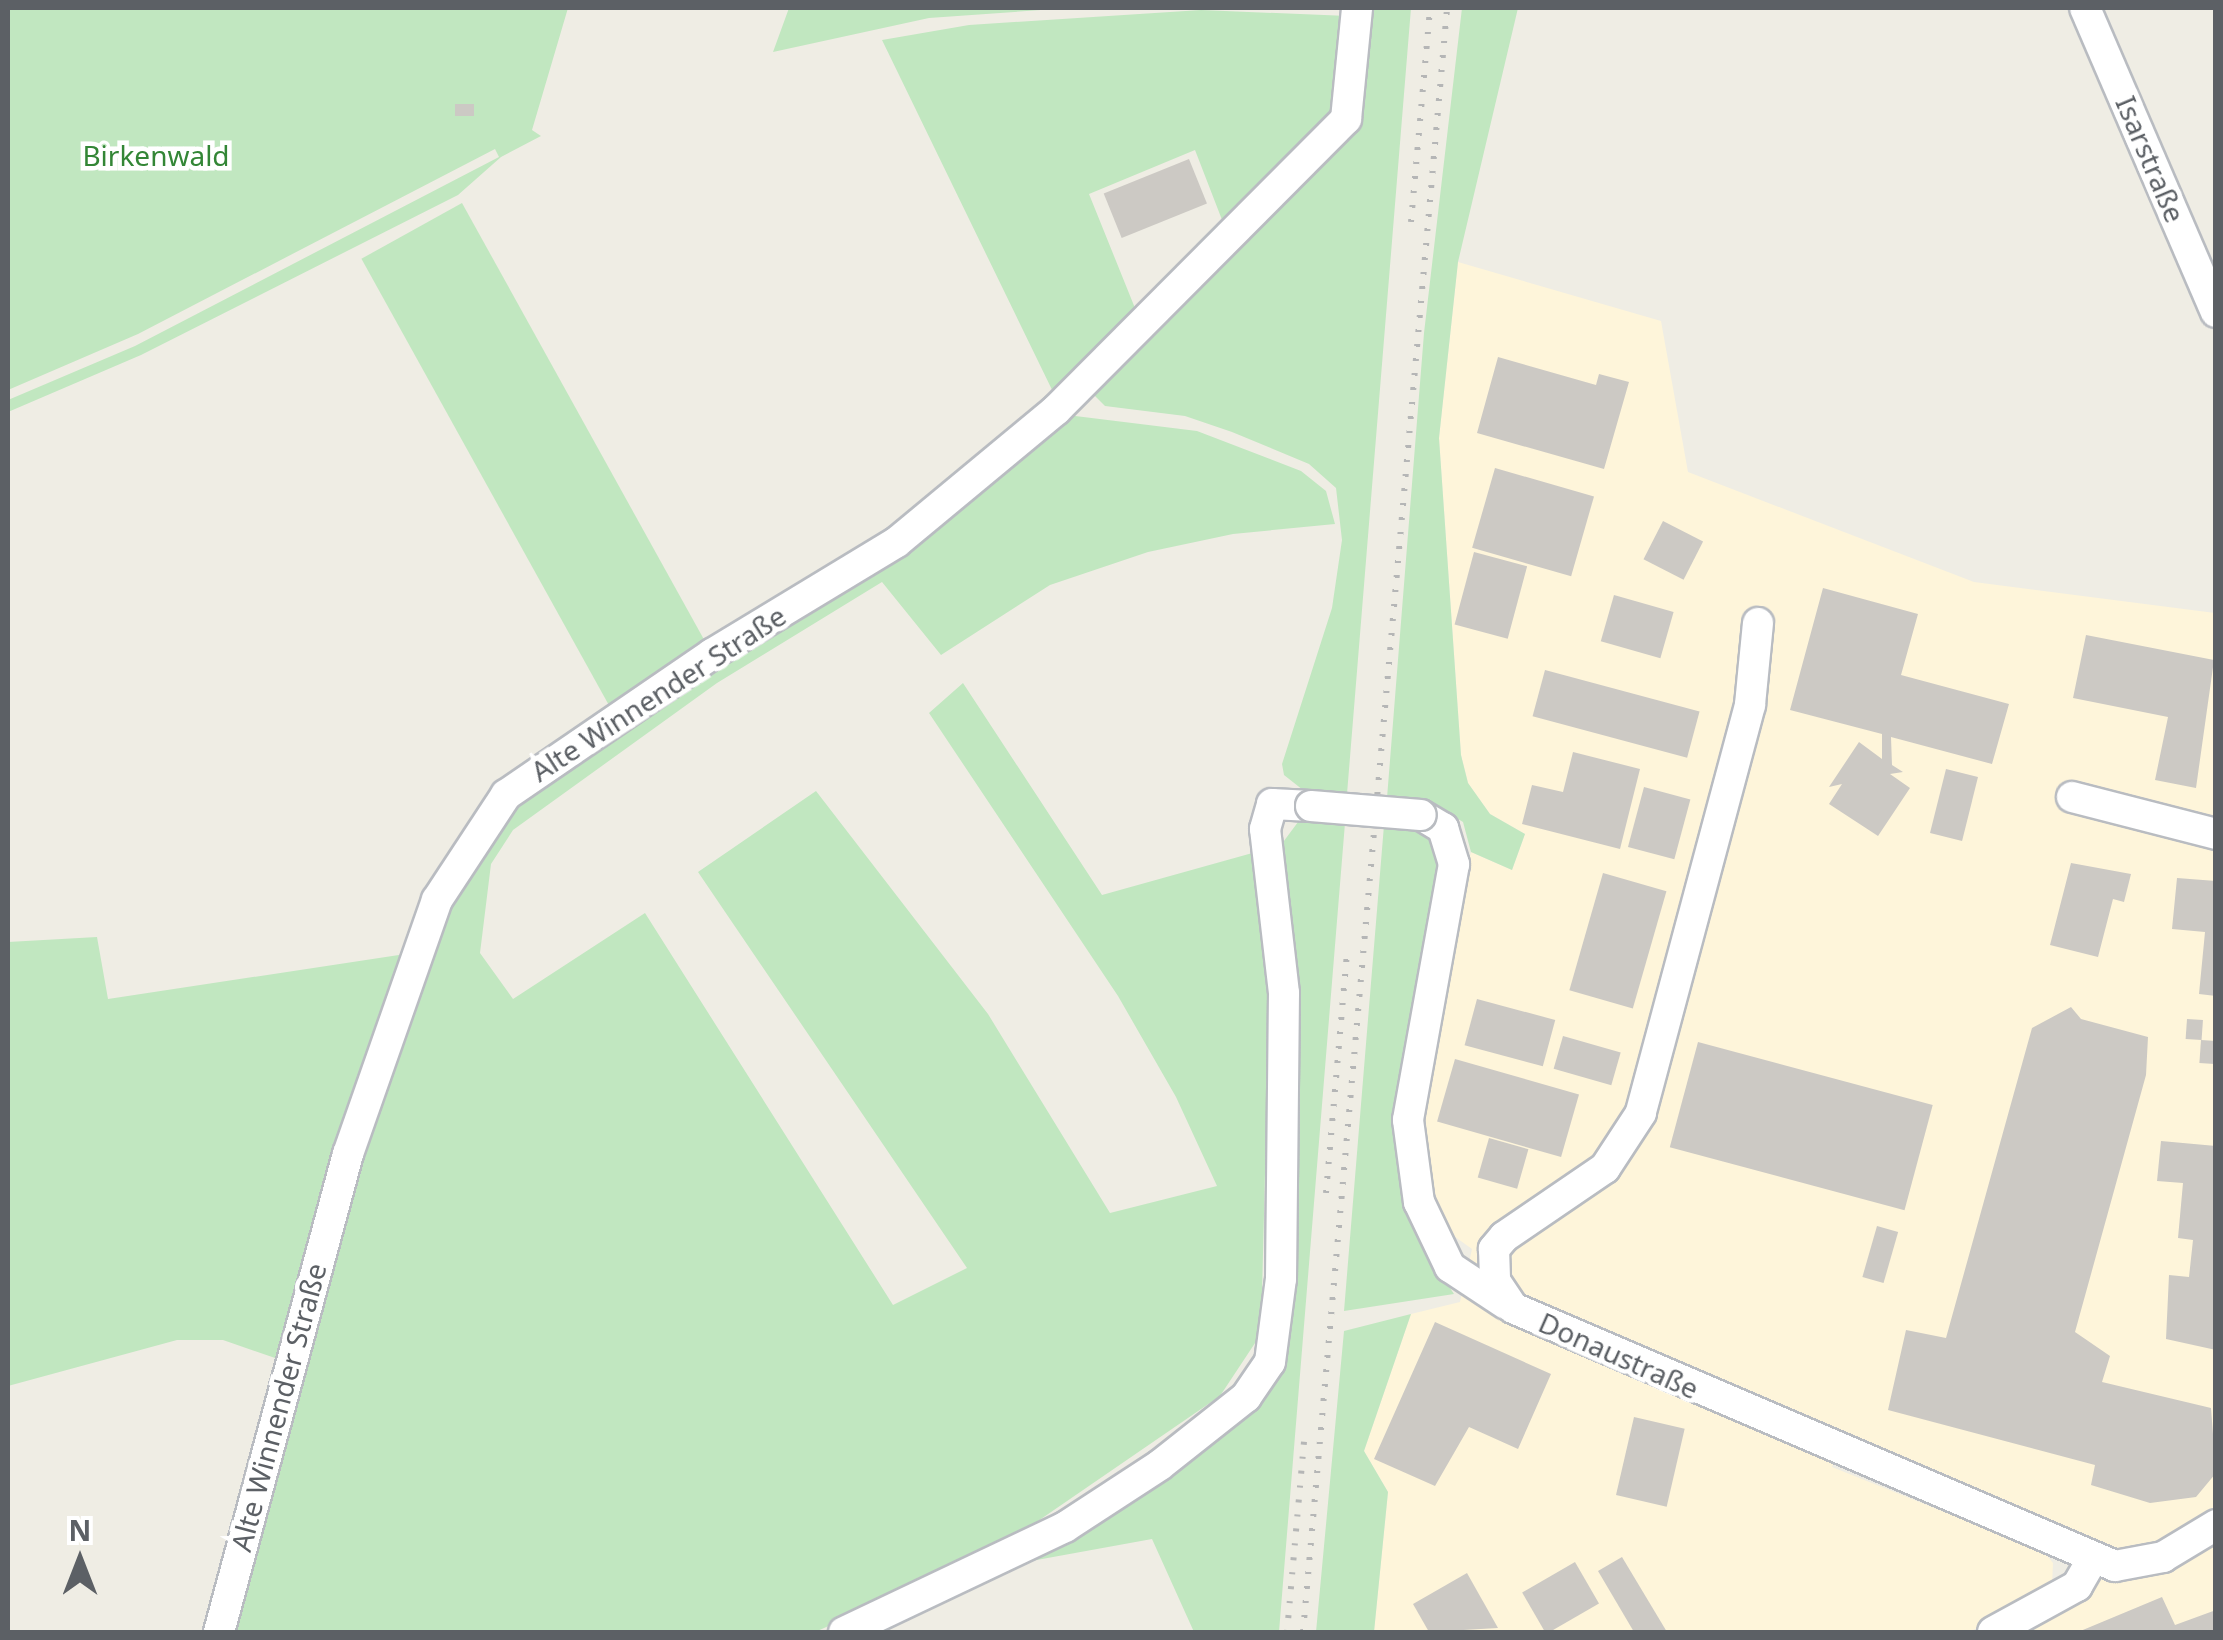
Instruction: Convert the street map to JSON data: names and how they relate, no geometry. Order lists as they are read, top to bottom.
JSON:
{
  "streets": {
    "street": ["Isarstraße", "Alte Winnender Straße", "Donaustraße"]
  },
  "parks": ["Birkenwald"],
  "north": "top"
}
